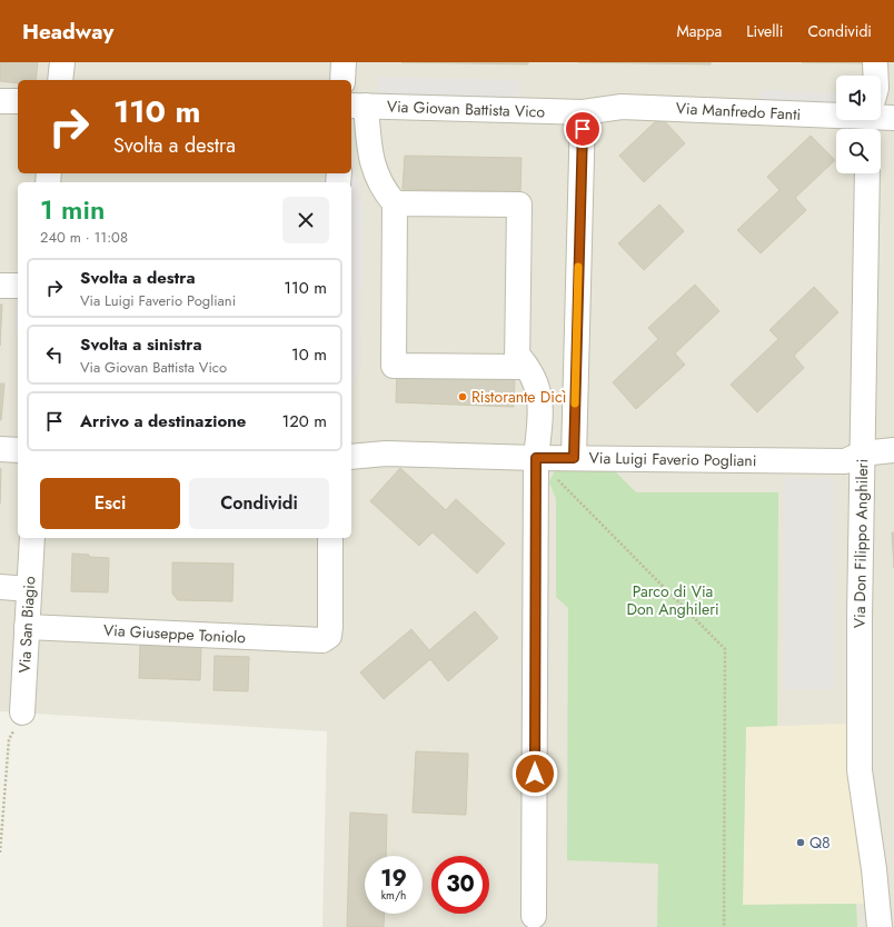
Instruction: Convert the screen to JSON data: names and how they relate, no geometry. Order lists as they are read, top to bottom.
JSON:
{
  "streets": {
    "street": [
      "Via Giovan Battista Vico",
      "Via Manfredo Fanti",
      "Via Luigi Faverio Pogliani",
      "Via Don Filippo Anghileri",
      "Via San Biagio",
      "Via Giuseppe Toniolo"
    ]
  },
  "crossings": [
    ["Via Giovan Battista Vico", "Via Manfredo Fanti"],
    ["Via Luigi Faverio Pogliani", "Via Don Filippo Anghileri"],
    ["Via San Biagio", "Via Giuseppe Toniolo"]
  ],
  "parks": ["Parco di Via Don Anghileri"],
  "places": ["Ristorante Dicì", "Q8"],
  "page": {
    "header": "Headway",
    "nav": ["Mappa", "Livelli", "Condividi"],
    "turn": ["110 m", "Svolta a destra"],
    "heading": ["1 min", "240 m · 11:08"],
    "list": [
      {
        "name": "Svolta a destra",
        "note": "Via Luigi Faverio Pogliani",
        "value": "110 m"
      },
      {
        "name": "Svolta a sinistra",
        "note": "Via Giovan Battista Vico",
        "value": "10 m"
      },
      {
        "name": "Arrivo a destinazione",
        "value": "120 m"
      }
    ],
    "buttons": ["Esci", "Condividi"],
    "speed": "19 km/h",
    "limit": "30"
  }
}
